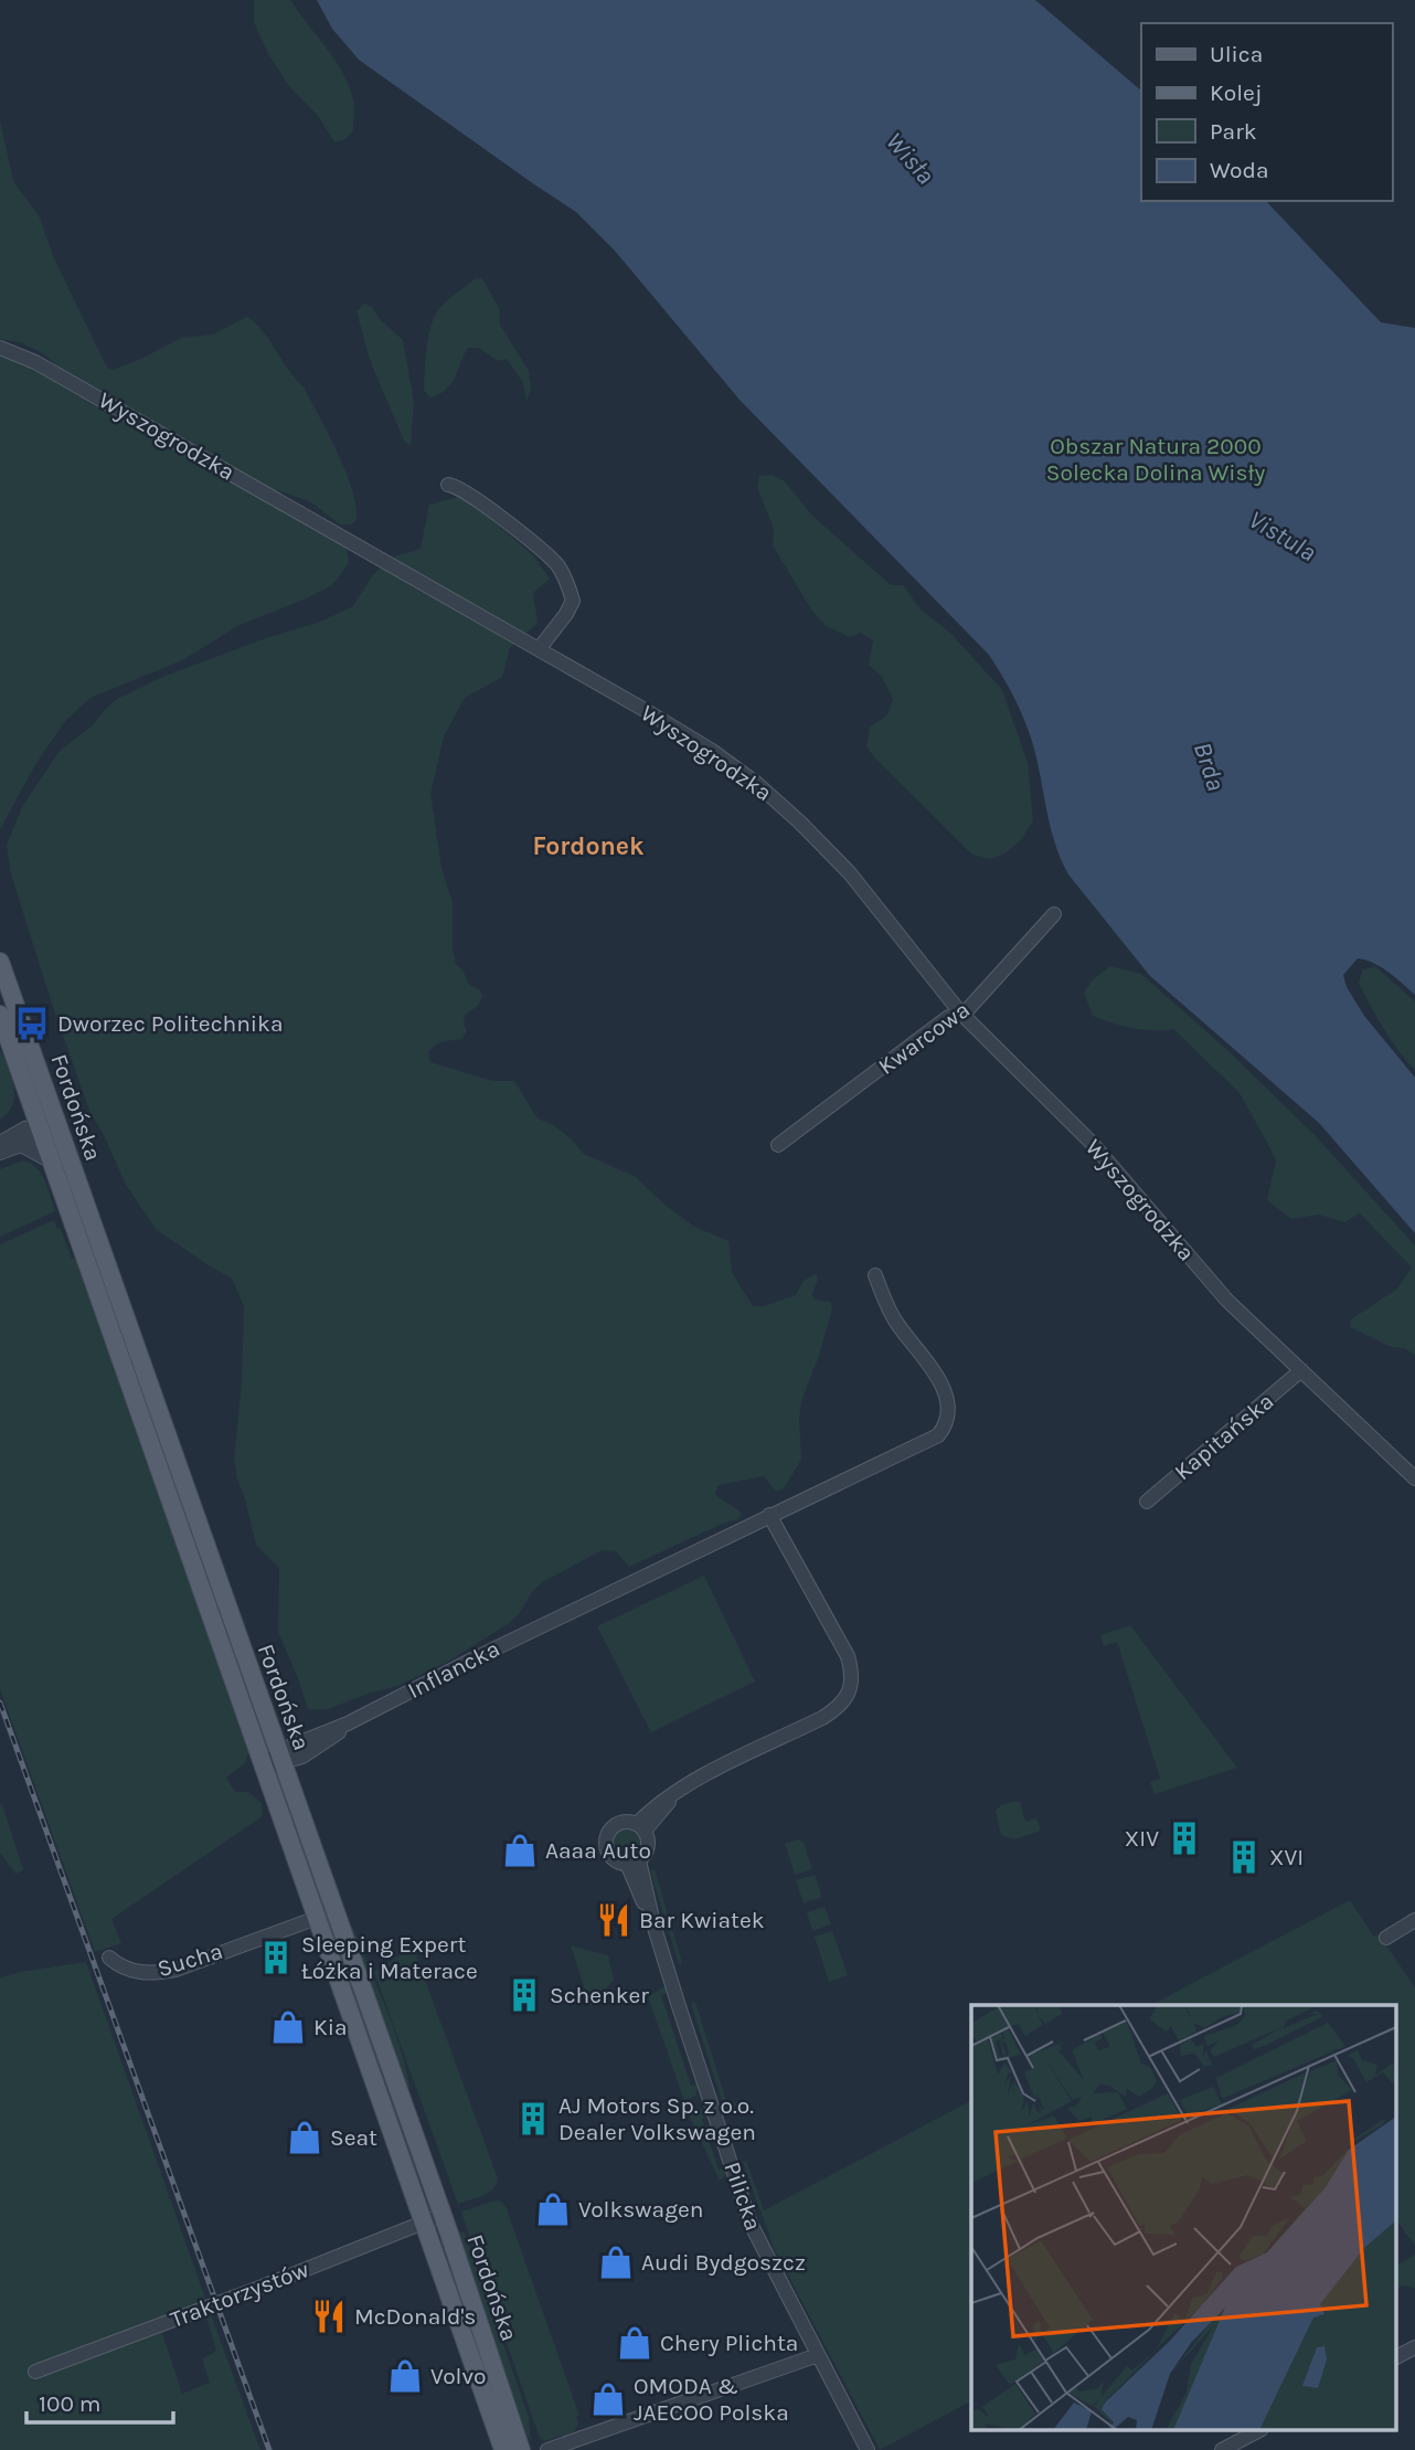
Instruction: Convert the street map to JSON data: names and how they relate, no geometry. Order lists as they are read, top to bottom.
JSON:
{
  "streets": {
    "main road": ["Fordońska"],
    "street": [
      "Wyszogrodzka",
      "Kwarcowa",
      "Kapitańska",
      "Inflancka",
      "Sucha",
      "Pilicka",
      "Traktorzystów"
    ]
  },
  "crossings": [
    ["Wyszogrodzka", "Kwarcowa"],
    ["Wyszogrodzka", "Kapitańska"],
    ["Fordońska", "Inflancka"],
    ["Fordońska", "Sucha"],
    ["Fordońska", "Traktorzystów"]
  ],
  "districts": ["Fordonek"],
  "water": ["Wisła", "Vistula", "Brda"],
  "parks": ["Obszar Natura 2000 Solecka Dolina Wisły"],
  "places": {
    "bus stop": ["Dworzec Politechnika"],
    "building": [
      "XIV",
      "XVI",
      "Sleeping Expert Łóżka i Materace",
      "Schenker",
      "AJ Motors Sp. z o.o. Dealer Volkswagen"
    ],
    "shop": [
      "Aaaa Auto",
      "Kia",
      "Seat",
      "Volkswagen",
      "Audi Bydgoszcz",
      "Chery Plichta",
      "Volvo",
      "OMODA & JAECOO Polska"
    ],
    "restaurant": ["Bar Kwiatek", "McDonald's"]
  },
  "legend": [
    "Ulica",
    "Kolej",
    "Park",
    "Woda"
  ],
  "scale_bar": "100 m"
}
